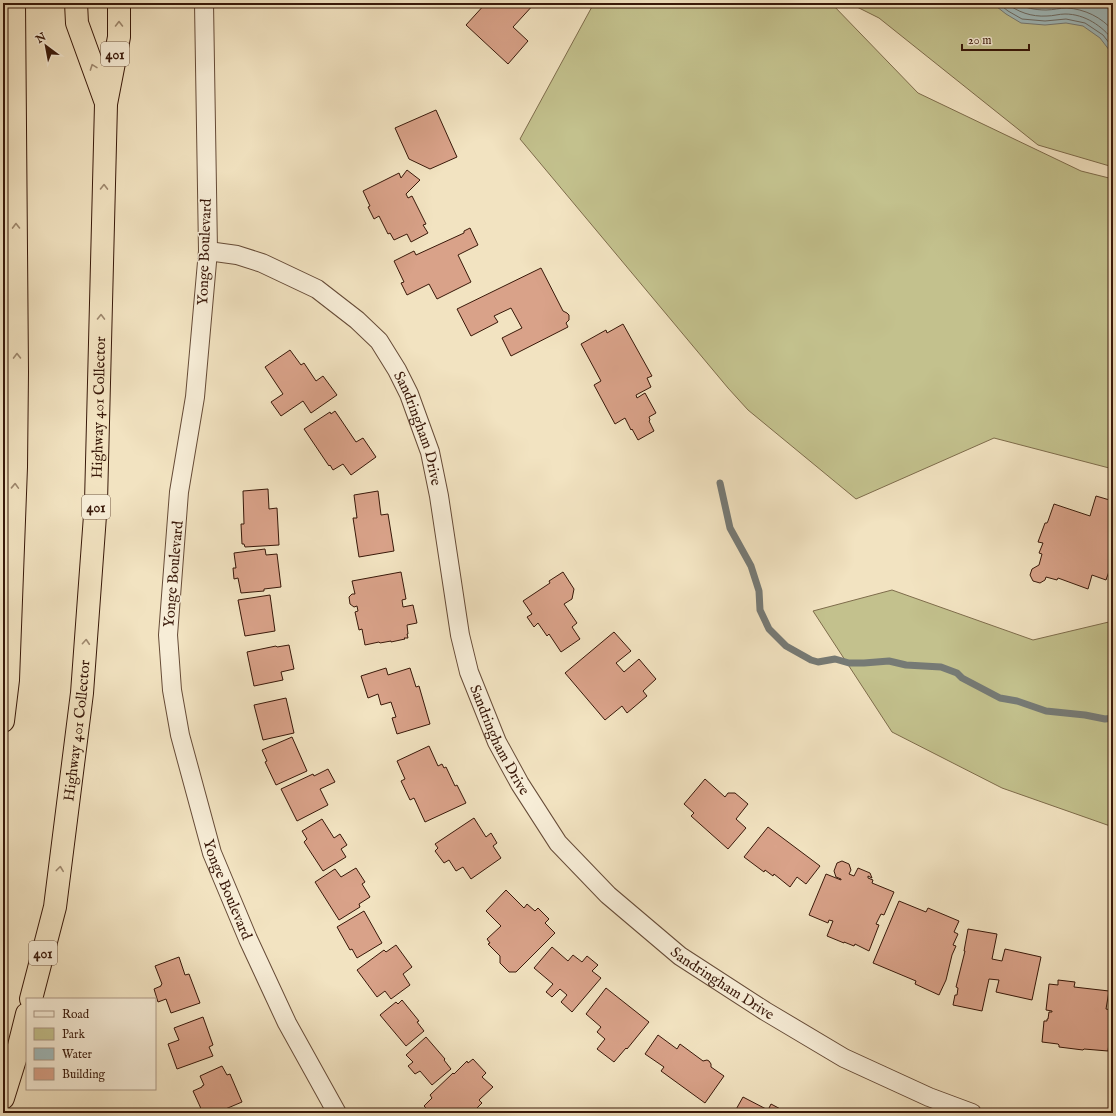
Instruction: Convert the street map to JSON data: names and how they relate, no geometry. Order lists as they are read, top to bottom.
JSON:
{
  "streets": {
    "highway": ["401", "Highway 401 Collector"],
    "street": ["Yonge Boulevard", "Sandringham Drive"]
  },
  "crossings": [
    ["Yonge Boulevard", "Sandringham Drive"]
  ],
  "legend": [
    "Road",
    "Park",
    "Water",
    "Building"
  ],
  "scale_bar": "20 m",
  "north": "top left"
}
